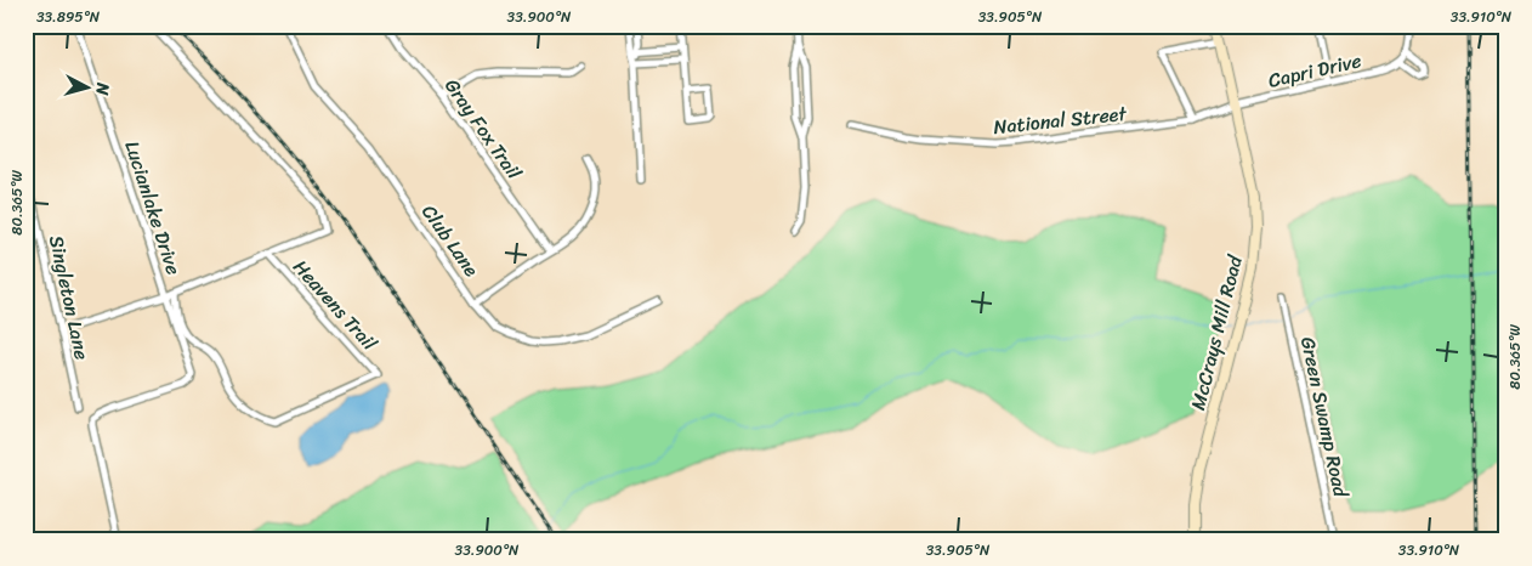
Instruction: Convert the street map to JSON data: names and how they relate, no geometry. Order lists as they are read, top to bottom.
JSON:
{
  "streets": {
    "street": [
      "Capri Drive",
      "National Street",
      "Gray Fox Trail",
      "Lucianlake Drive",
      "Club Lane",
      "Singleton Lane",
      "Heavens Trail",
      "McCrays Mill Road",
      "Green Swamp Road"
    ]
  },
  "crossings": [
    ["Capri Drive", "National Street"],
    ["Capri Drive", "McCrays Mill Road"],
    ["National Street", "McCrays Mill Road"]
  ],
  "north": "right",
  "coordinates": [
    "33.895°N",
    "33.900°N",
    "33.905°N",
    "33.910°N",
    "80.365°W"
  ]
}
